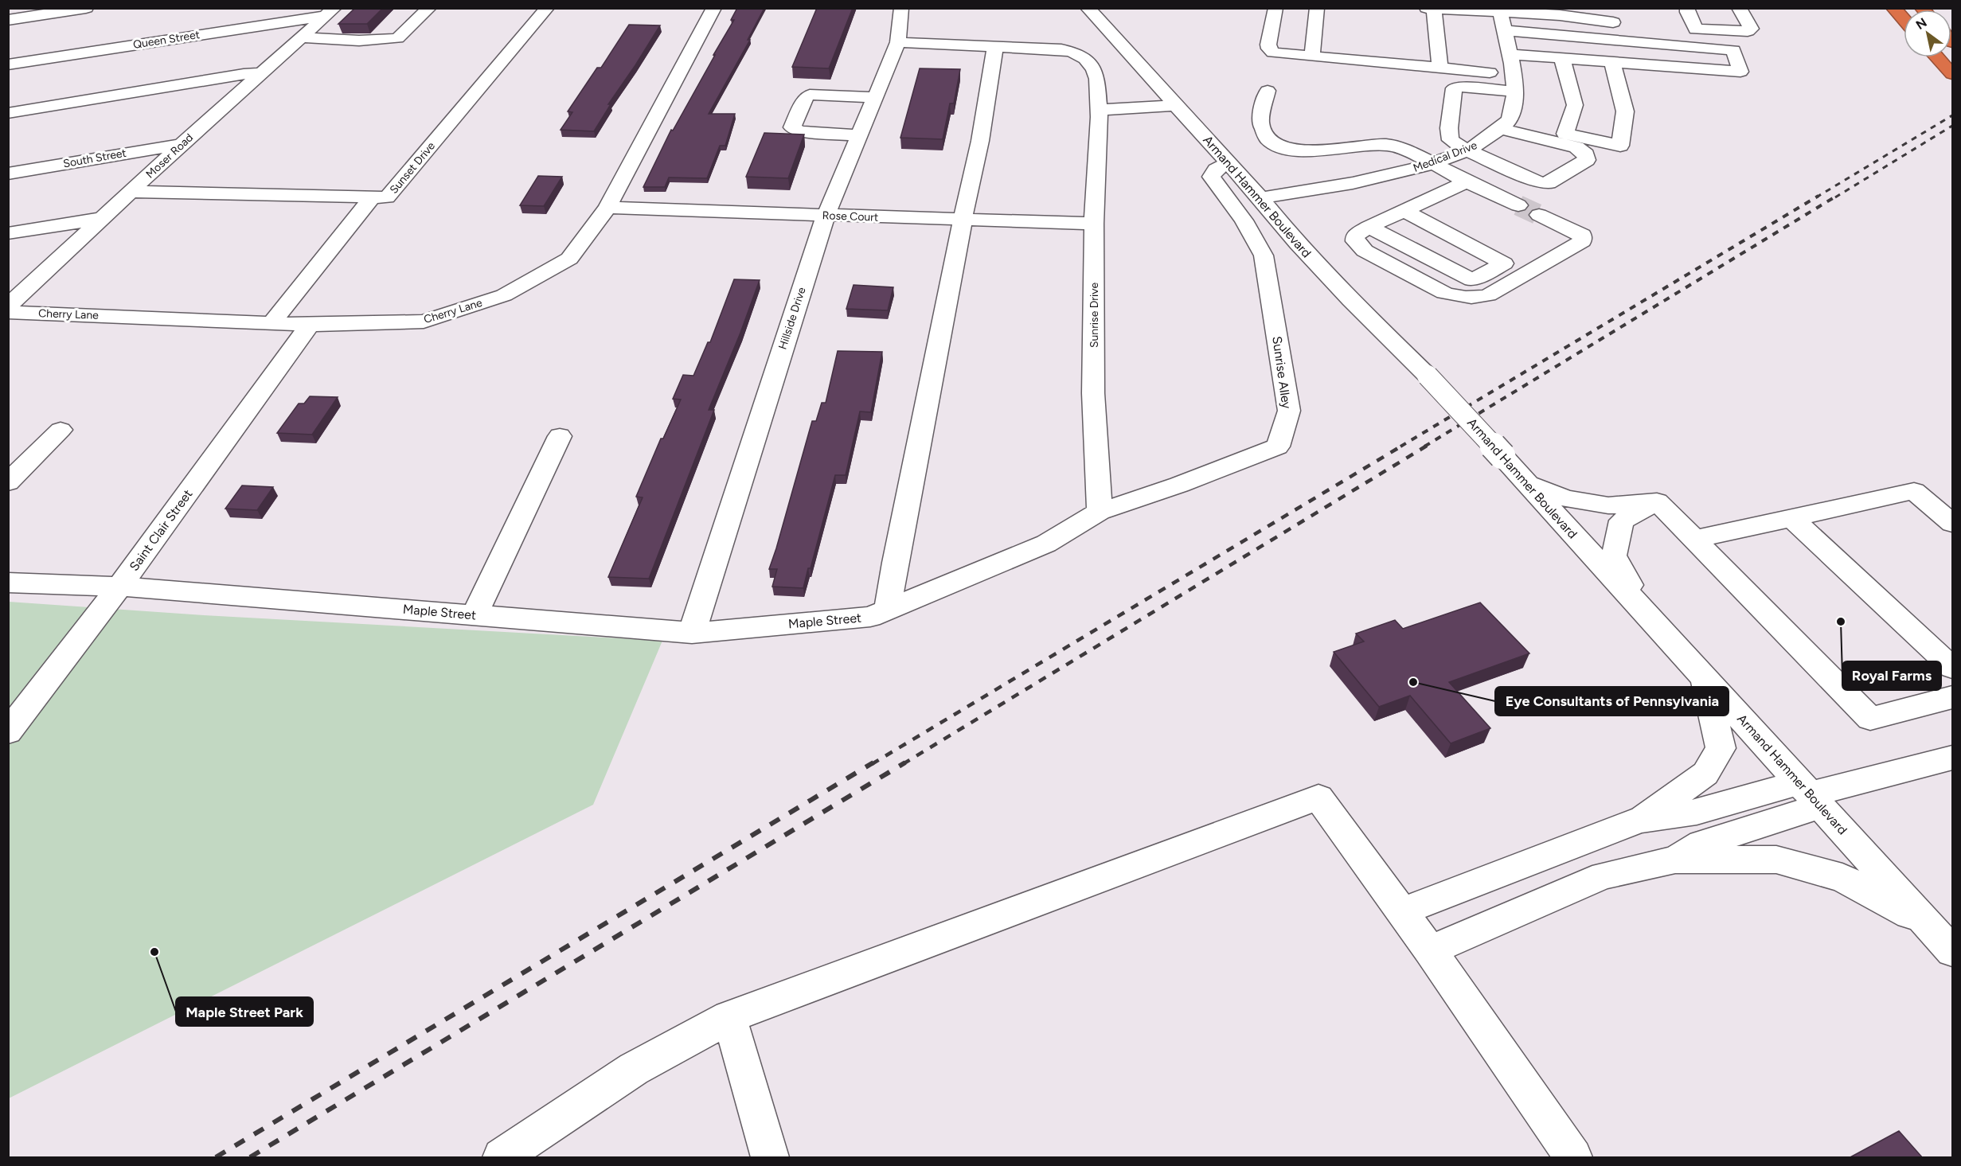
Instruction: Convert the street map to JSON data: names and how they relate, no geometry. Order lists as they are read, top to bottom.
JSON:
{
  "streets": {
    "street": [
      "Queen Street",
      "Moser Road",
      "Medical Drive",
      "South Street",
      "Sunset Drive",
      "Armand Hammer Boulevard",
      "Rose Court",
      "Cherry Lane",
      "Sunrise Drive",
      "Hillside Drive",
      "Sunrise Alley",
      "Saint Clair Street",
      "Maple Street"
    ]
  },
  "crossings": [
    ["Queen Street", "Moser Road"],
    ["Moser Road", "South Street"],
    ["Moser Road", "Sunset Drive"],
    ["Medical Drive", "Armand Hammer Boulevard"],
    ["Armand Hammer Boulevard", "Sunrise Alley"],
    ["Rose Court", "Cherry Lane"],
    ["Rose Court", "Sunrise Drive"],
    ["Rose Court", "Hillside Drive"],
    ["Cherry Lane", "Saint Clair Street"],
    ["Sunrise Drive", "Hillside Drive"],
    ["Sunrise Drive", "Sunrise Alley"],
    ["Hillside Drive", "Maple Street"],
    ["Saint Clair Street", "Maple Street"]
  ],
  "places": ["Royal Farms", "Eye Consultants of Pennsylvania", "Maple Street Park"],
  "north": "top left"
}
